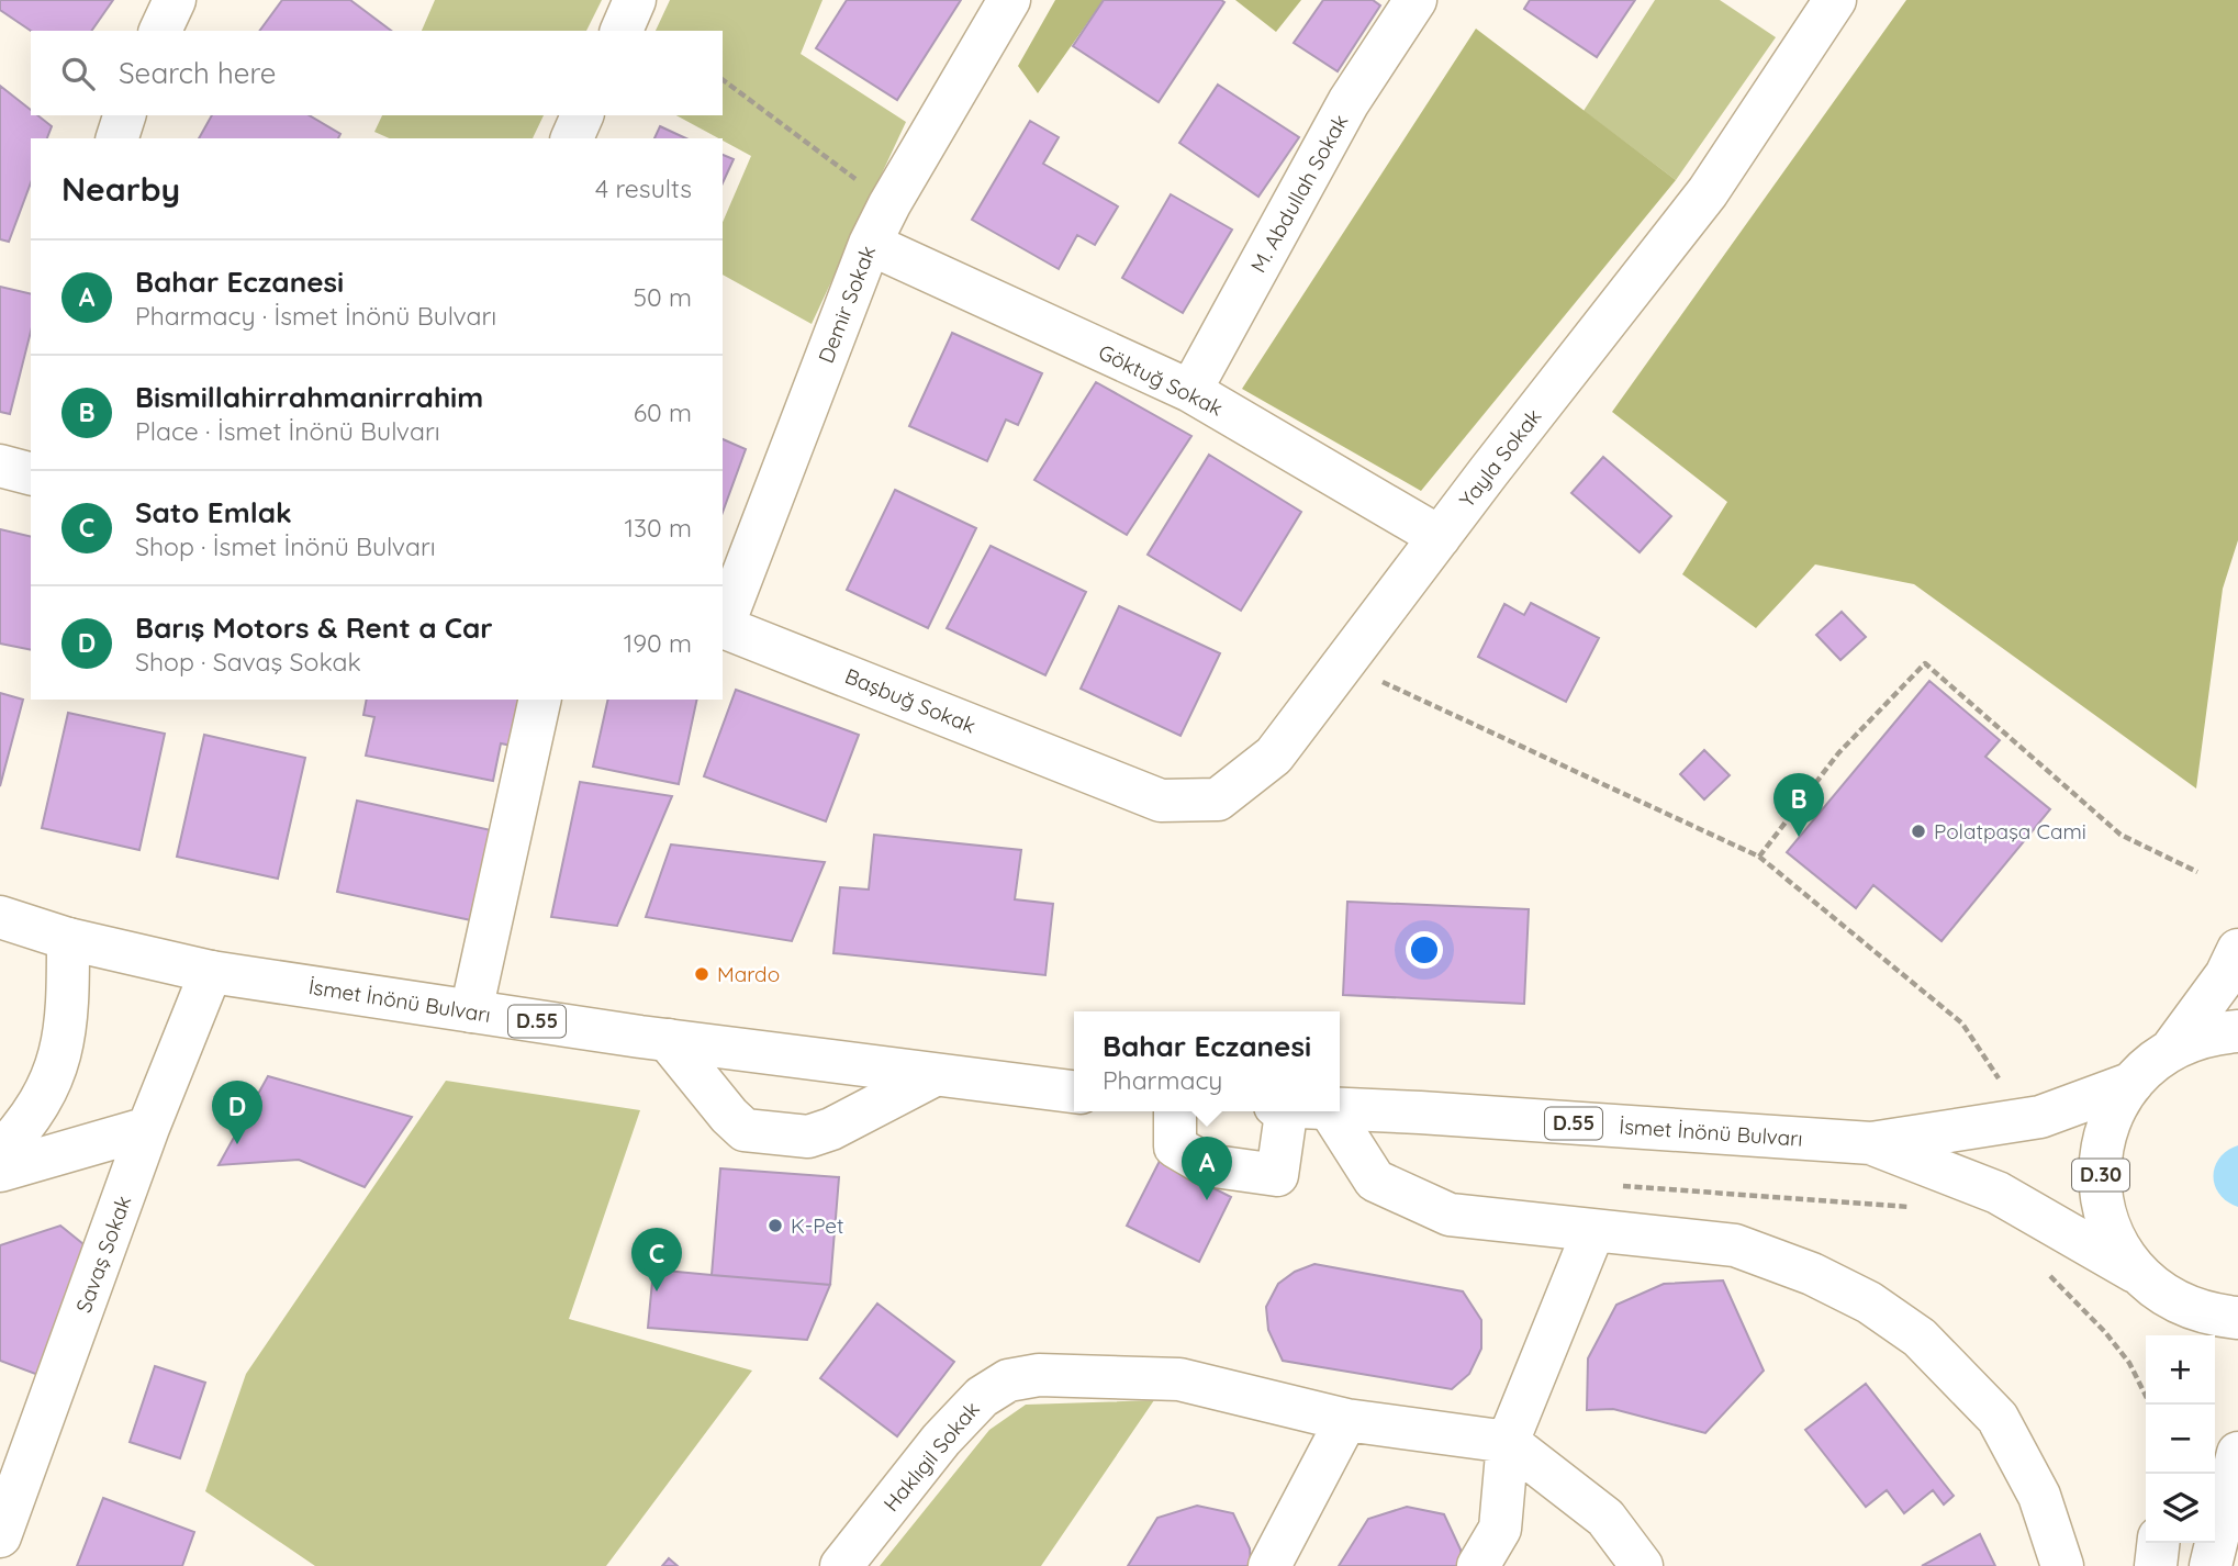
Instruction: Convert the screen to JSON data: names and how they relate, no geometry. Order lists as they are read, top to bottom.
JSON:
{
  "streets": {
    "street": [
      "M. Abdullah Sokak",
      "Demir Sokak",
      "Göktuğ Sokak",
      "Yayla Sokak",
      "Başbuğ Sokak",
      "İsmet İnönü Bulvarı",
      "D.55",
      "D.30",
      "Savaş Sokak",
      "Haklıgil Sokak"
    ]
  },
  "crossings": [
    ["M. Abdullah Sokak", "Göktuğ Sokak"],
    ["Demir Sokak", "Göktuğ Sokak"],
    ["Göktuğ Sokak", "Yayla Sokak"],
    ["Yayla Sokak", "Başbuğ Sokak"],
    ["İsmet İnönü Bulvarı", "D.30"],
    ["İsmet İnönü Bulvarı", "Savaş Sokak"]
  ],
  "places": ["Polatpaşa Cami", "Mardo", "K-Pet"],
  "page": {
    "search": "Search here",
    "heading": ["Nearby", "4 results"],
    "list": [
      {
        "mark": "A",
        "name": "Bahar Eczanesi",
        "note": "Pharmacy · İsmet İnönü Bulvarı",
        "value": "50 m"
      },
      {
        "mark": "B",
        "name": "Bismillahirrahmanirrahim",
        "note": "Place · İsmet İnönü Bulvarı",
        "value": "60 m"
      },
      {
        "mark": "C",
        "name": "Sato Emlak",
        "note": "Shop · İsmet İnönü Bulvarı",
        "value": "130 m"
      },
      {
        "mark": "D",
        "name": "Barış Motors & Rent a Car",
        "note": "Shop · Savaş Sokak",
        "value": "190 m"
      }
    ],
    "pins": [
      "B",
      "D",
      "A",
      "C"
    ],
    "popup": ["Bahar Eczanesi", "Pharmacy"],
    "map_buttons": ["+", "−"]
  }
}
